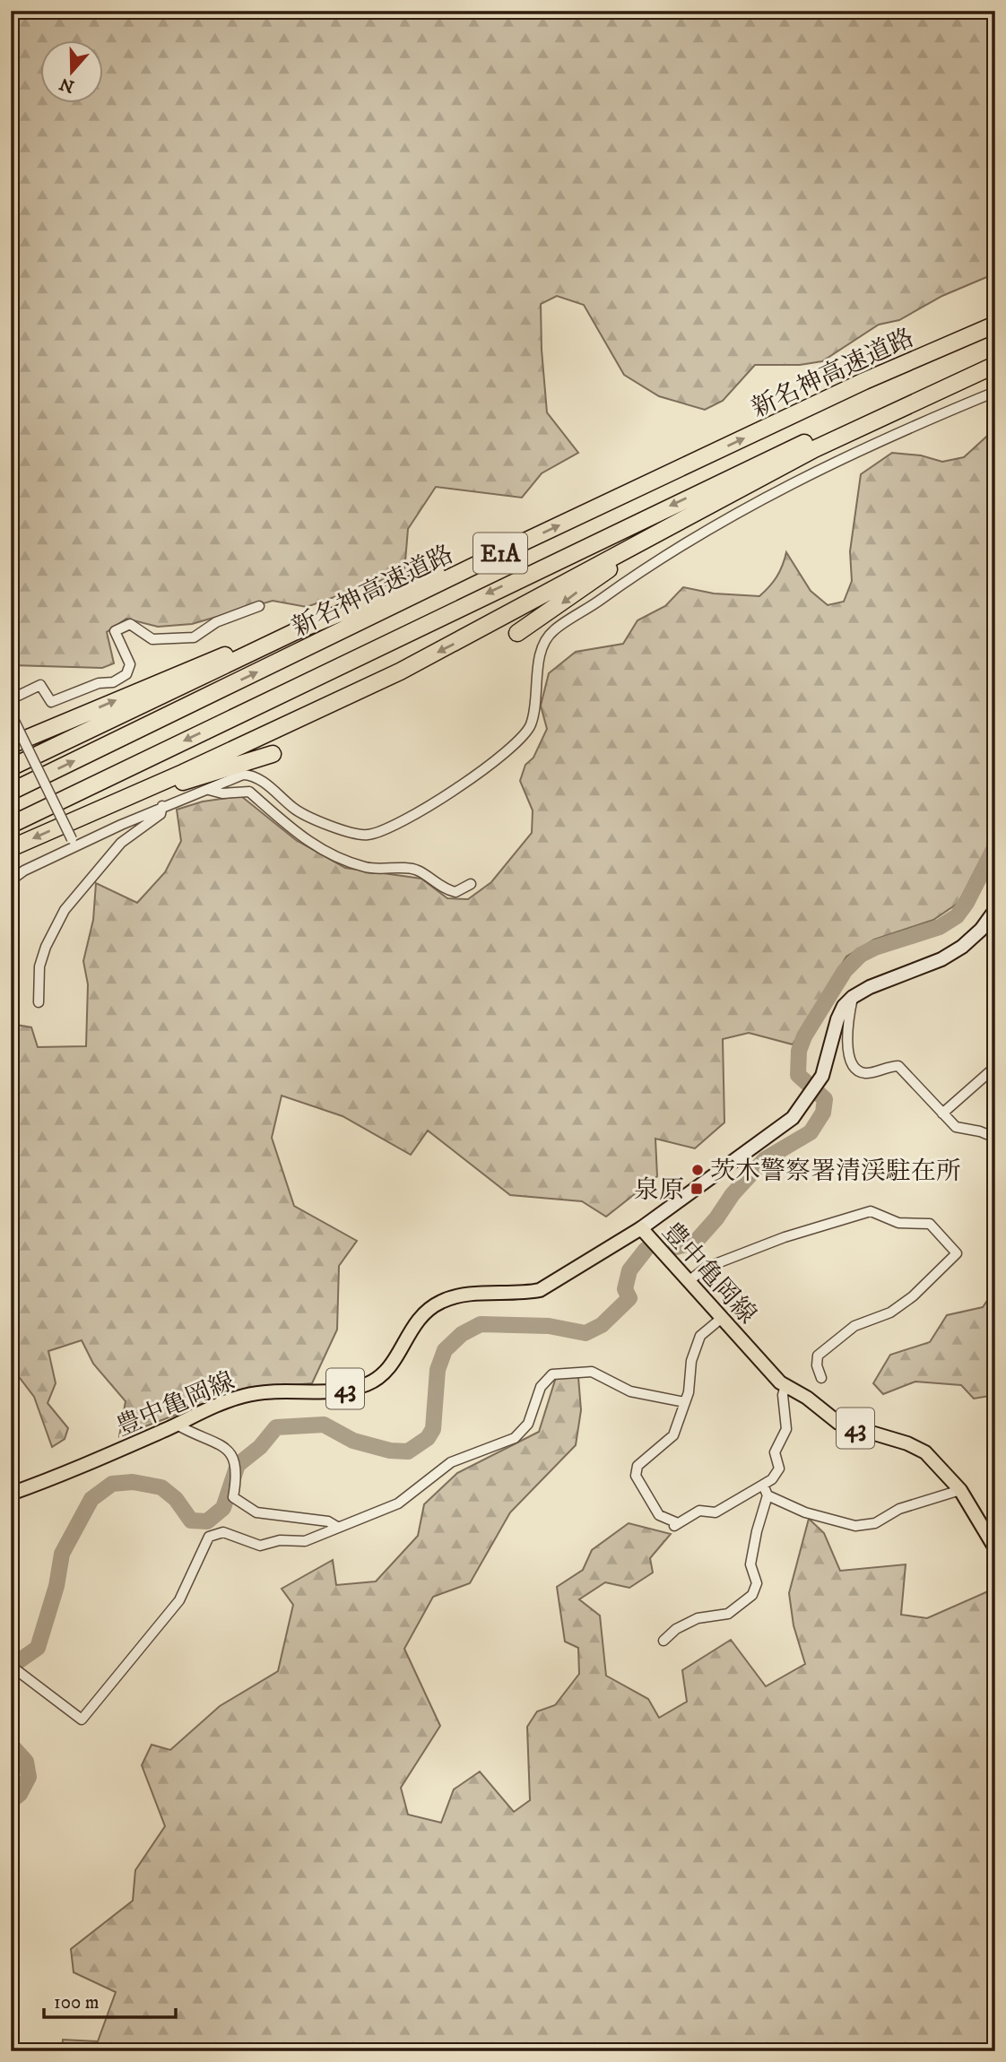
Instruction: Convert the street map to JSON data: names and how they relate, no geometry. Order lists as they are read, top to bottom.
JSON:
{
  "streets": {
    "highway": ["新名神高速道路", "E1A"],
    "main road": ["豊中亀岡線", "43"]
  },
  "places": {
    "other": ["茨木警察署清渓駐在所"],
    "transit": ["泉原"]
  },
  "scale_bar": "100 m",
  "north": "bottom"
}
